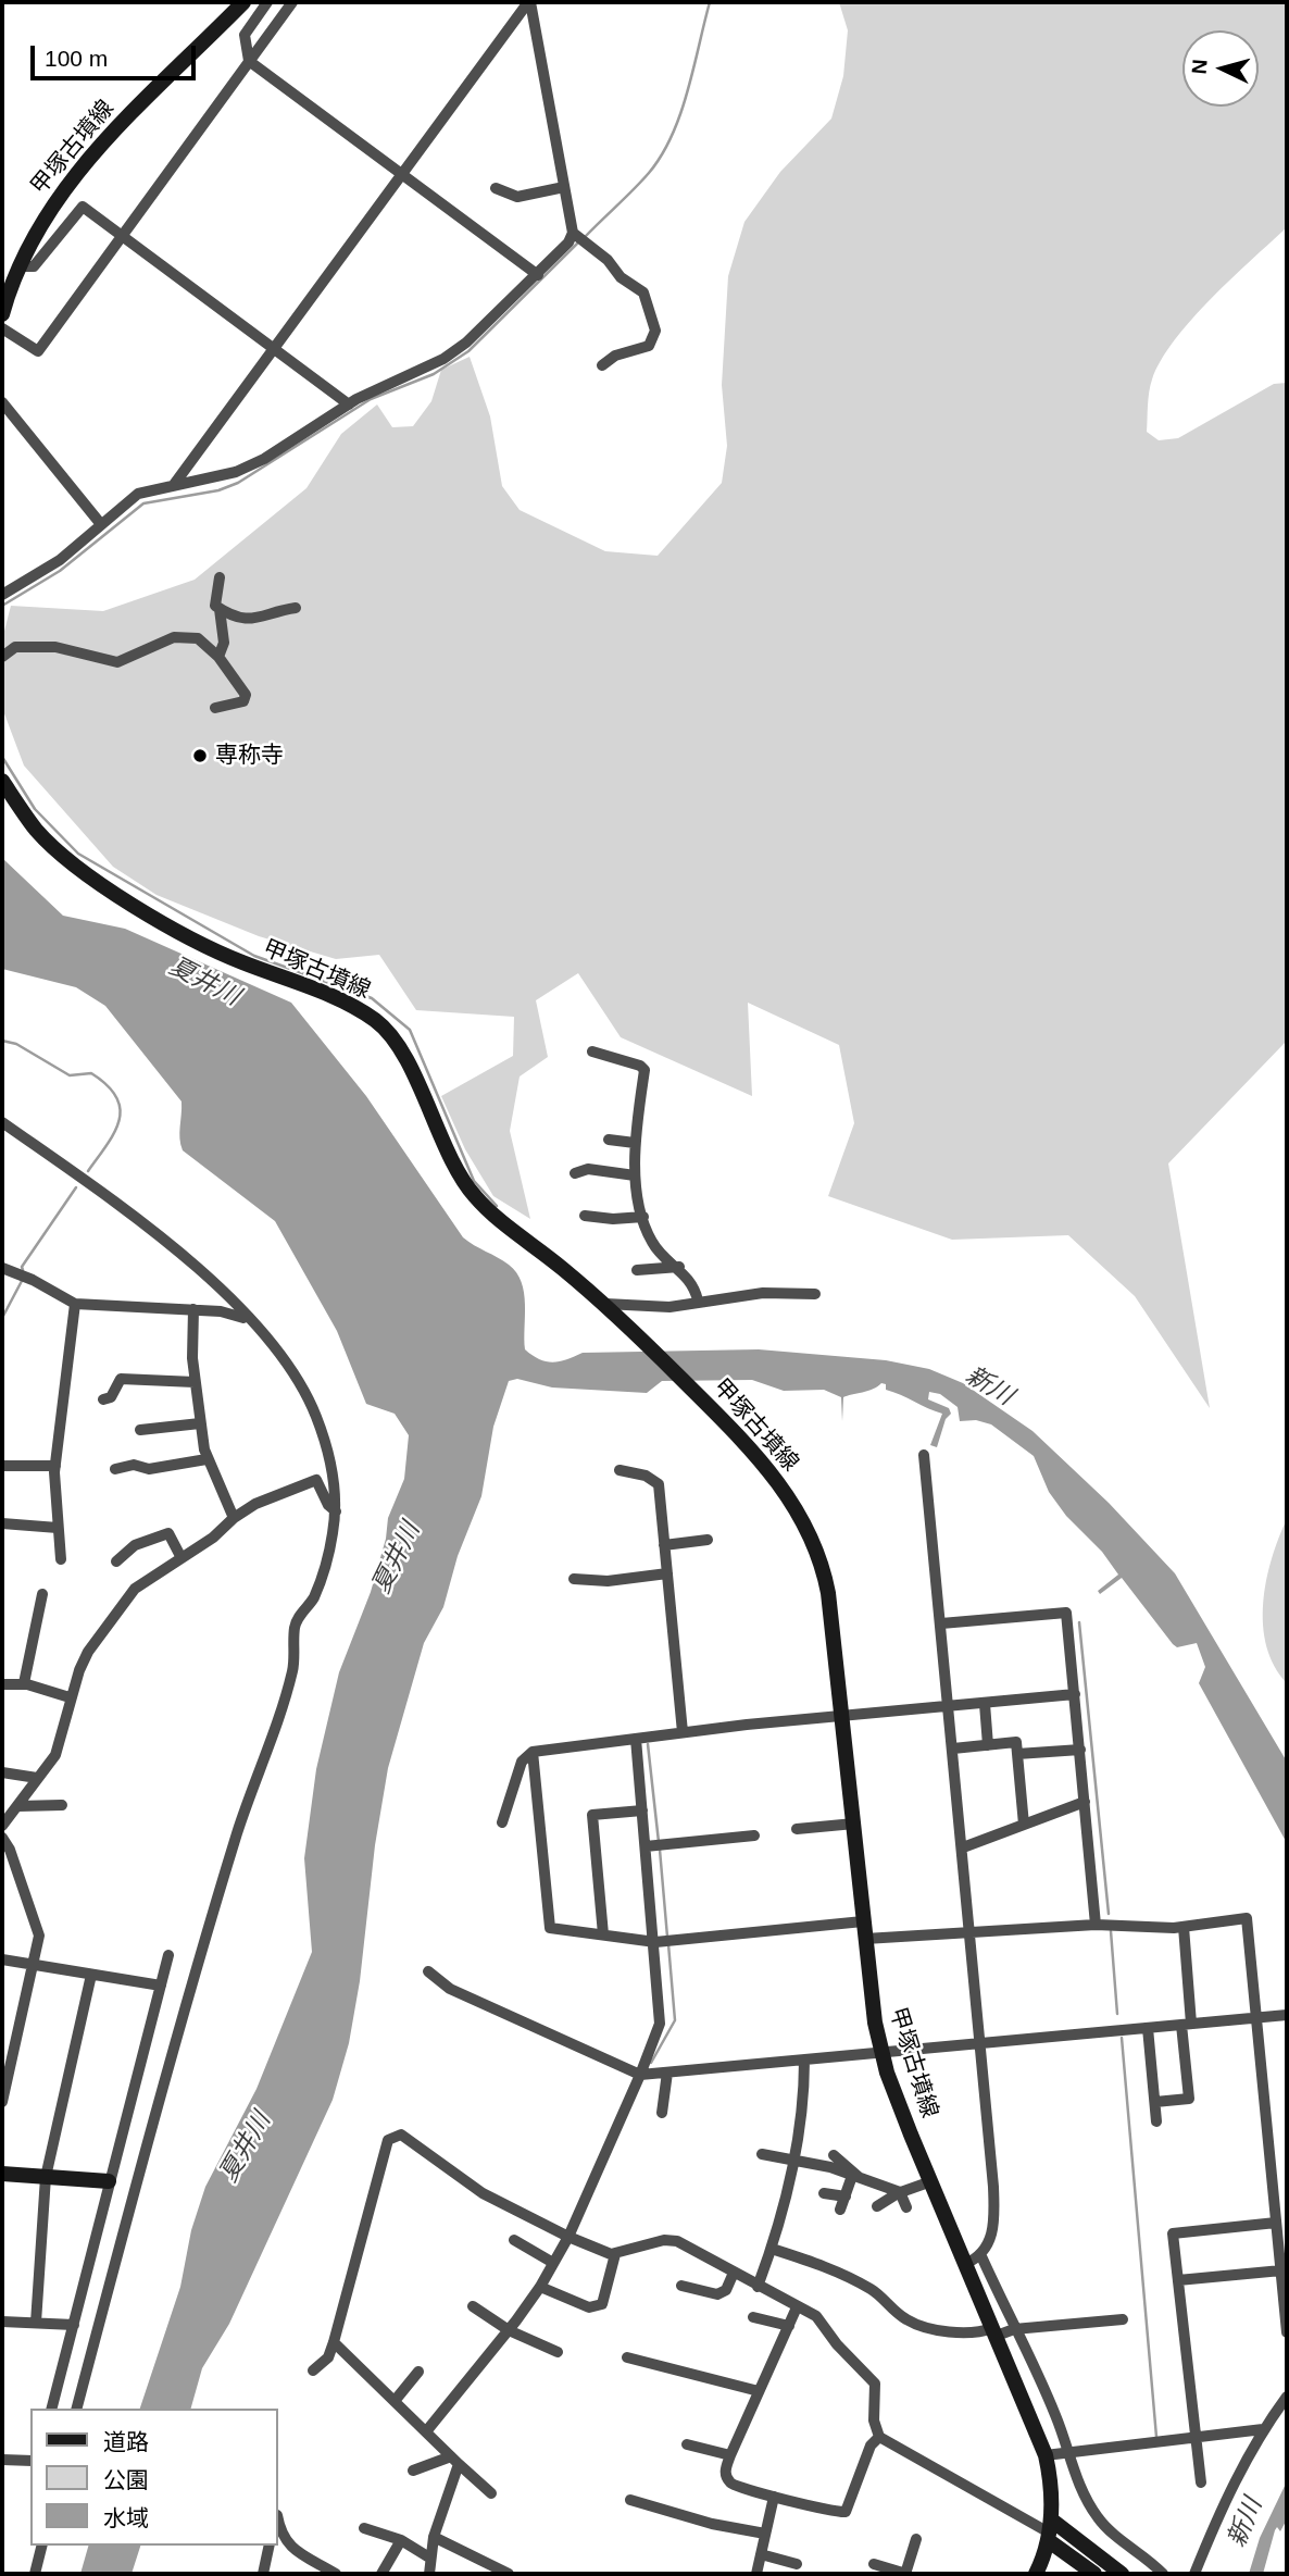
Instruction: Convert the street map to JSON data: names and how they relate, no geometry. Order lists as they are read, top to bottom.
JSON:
{
  "streets": {
    "main road": ["甲塚古墳線"]
  },
  "water": ["夏井川", "新川"],
  "places": ["専称寺"],
  "legend": ["道路", "公園", "水域"],
  "scale_bar": "100 m",
  "north": "left"
}
